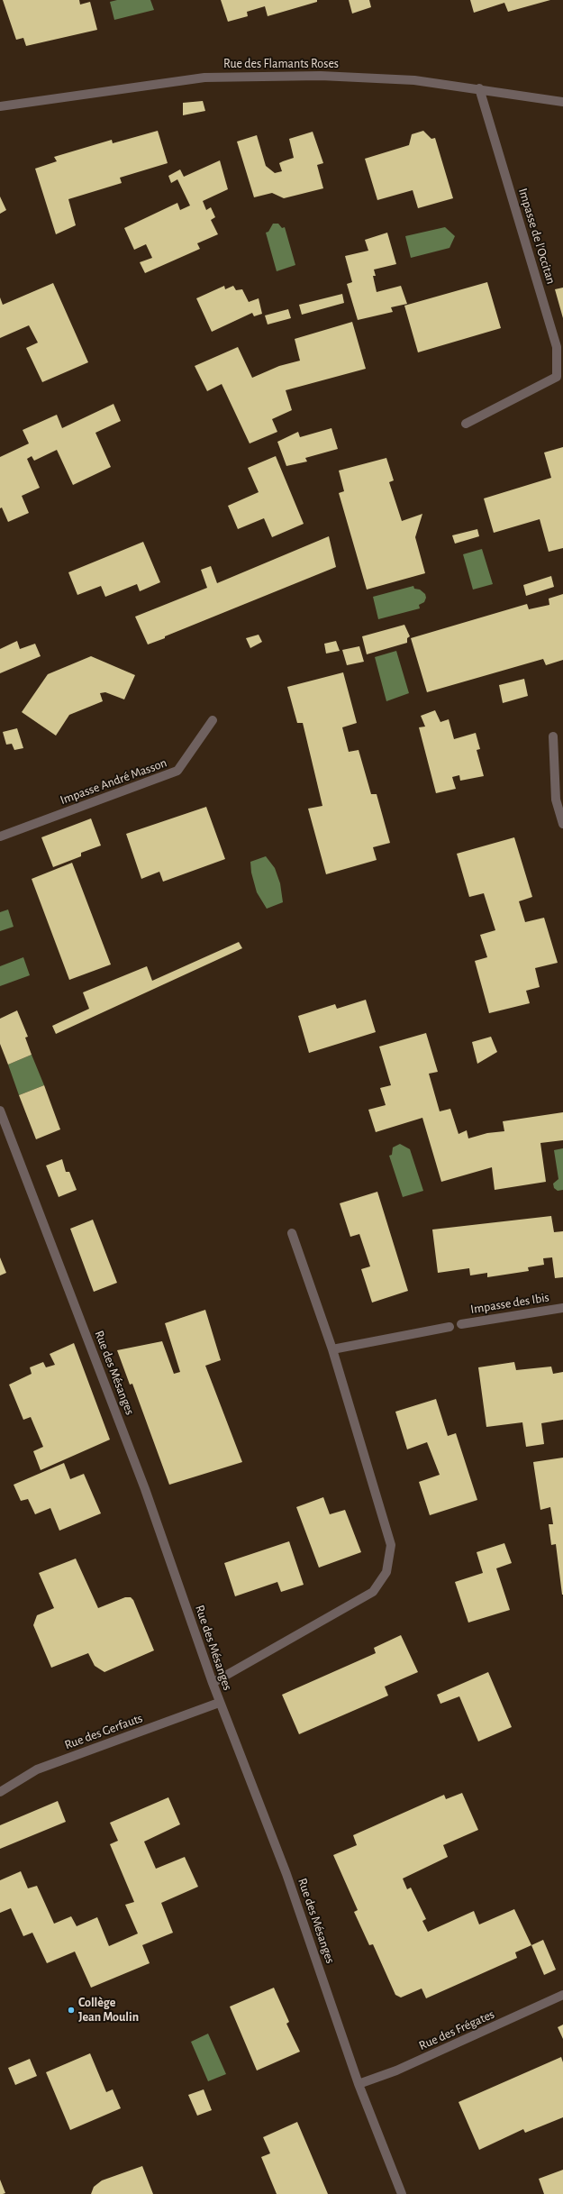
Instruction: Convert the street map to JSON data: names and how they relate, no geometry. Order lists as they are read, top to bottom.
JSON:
{
  "streets": {
    "street": [
      "Rue des Flamants Roses",
      "Impasse de l'Occitan",
      "Impasse André Masson",
      "Impasse des Ibis",
      "Rue des Mésanges",
      "Rue des Gerfauts",
      "Rue des Frégates"
    ]
  },
  "crossings": [
    ["Rue des Flamants Roses", "Impasse de l'Occitan"],
    ["Rue des Mésanges", "Rue des Gerfauts"],
    ["Rue des Mésanges", "Rue des Frégates"]
  ],
  "places": ["Collège Jean Moulin"]
}
